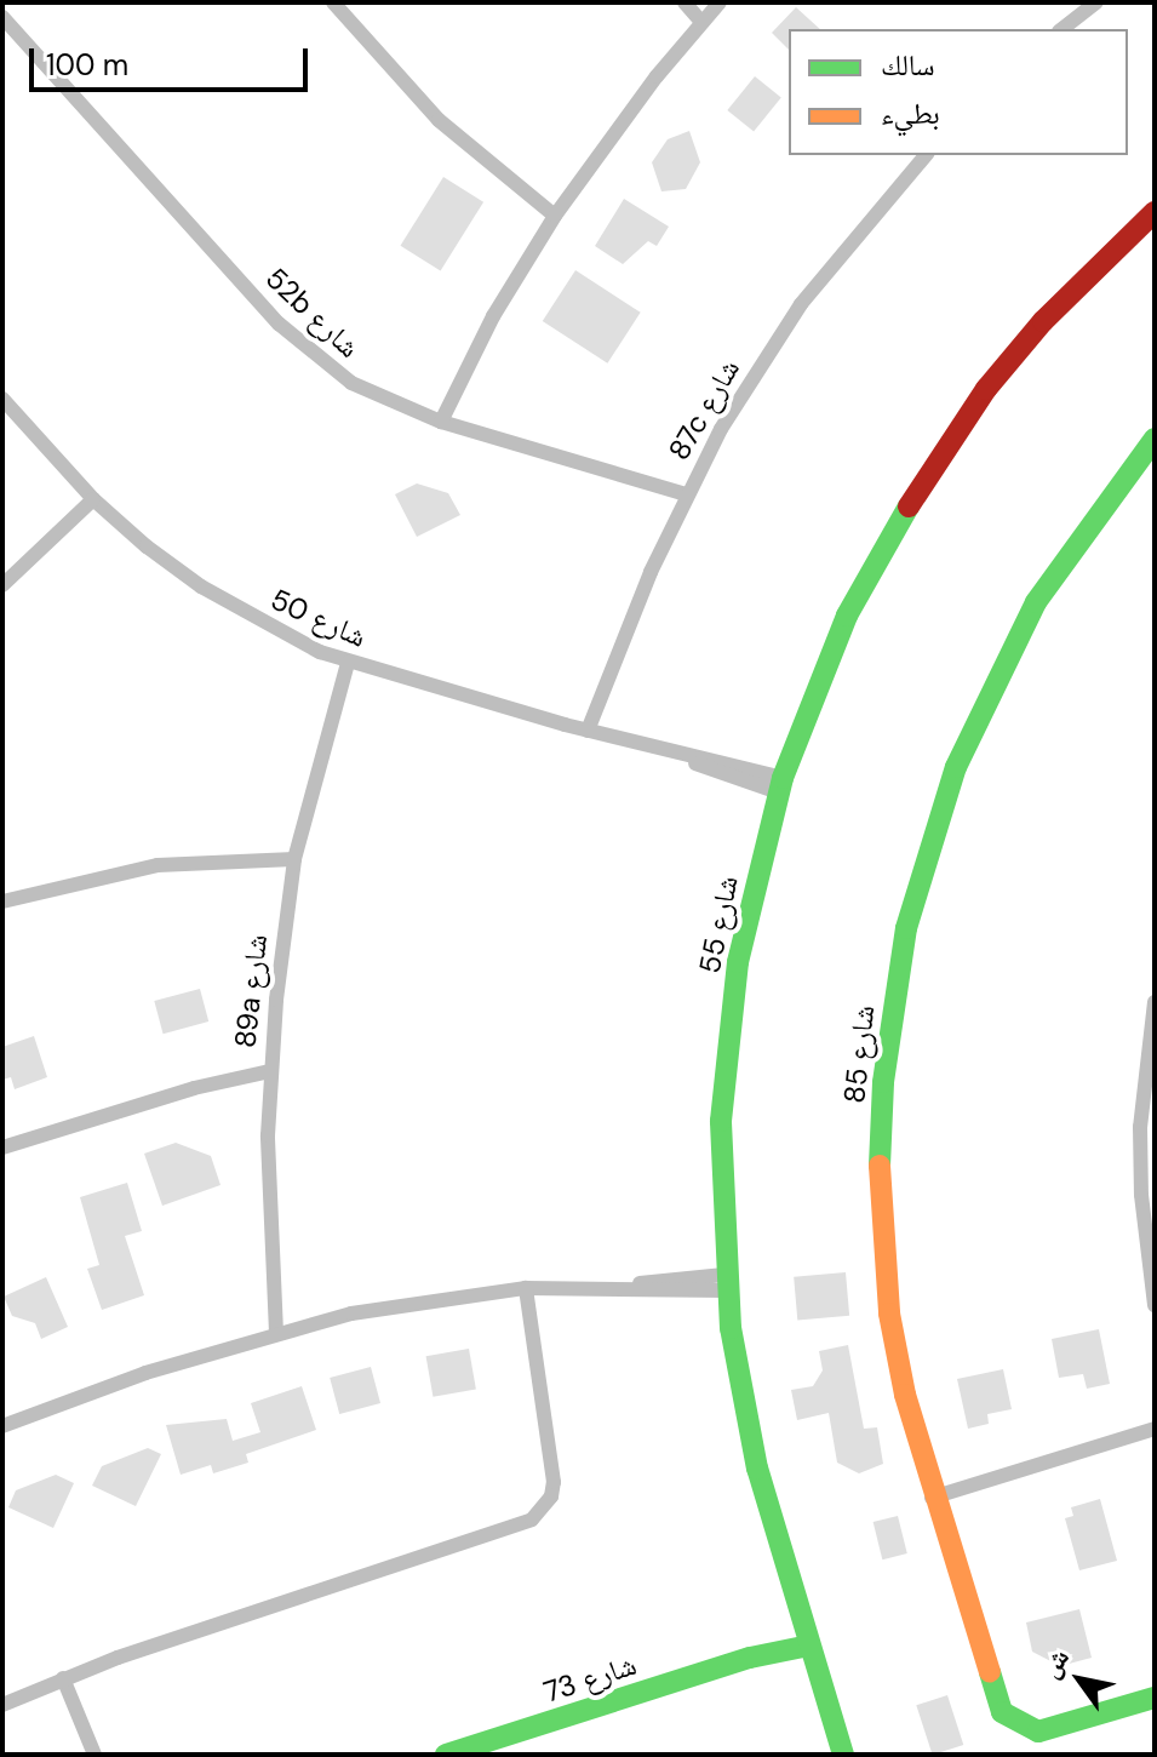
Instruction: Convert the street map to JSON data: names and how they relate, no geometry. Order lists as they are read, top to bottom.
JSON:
{
  "streets": {
    "street": [
      "52b شارع",
      "87c شارع",
      "شارع 50",
      "شارع 55",
      "89a شارع",
      "شارع 85",
      "شارع 73"
    ]
  },
  "crossings": [
    ["52b شارع", "87c شارع"],
    ["87c شارع", "شارع 50"],
    ["شارع 50", "شارع 55"],
    ["شارع 50", "89a شارع"],
    ["شارع 55", "شارع 73"]
  ],
  "legend": ["سالك", "بطيء"],
  "scale_bar": "100 m",
  "north": "top left"
}
